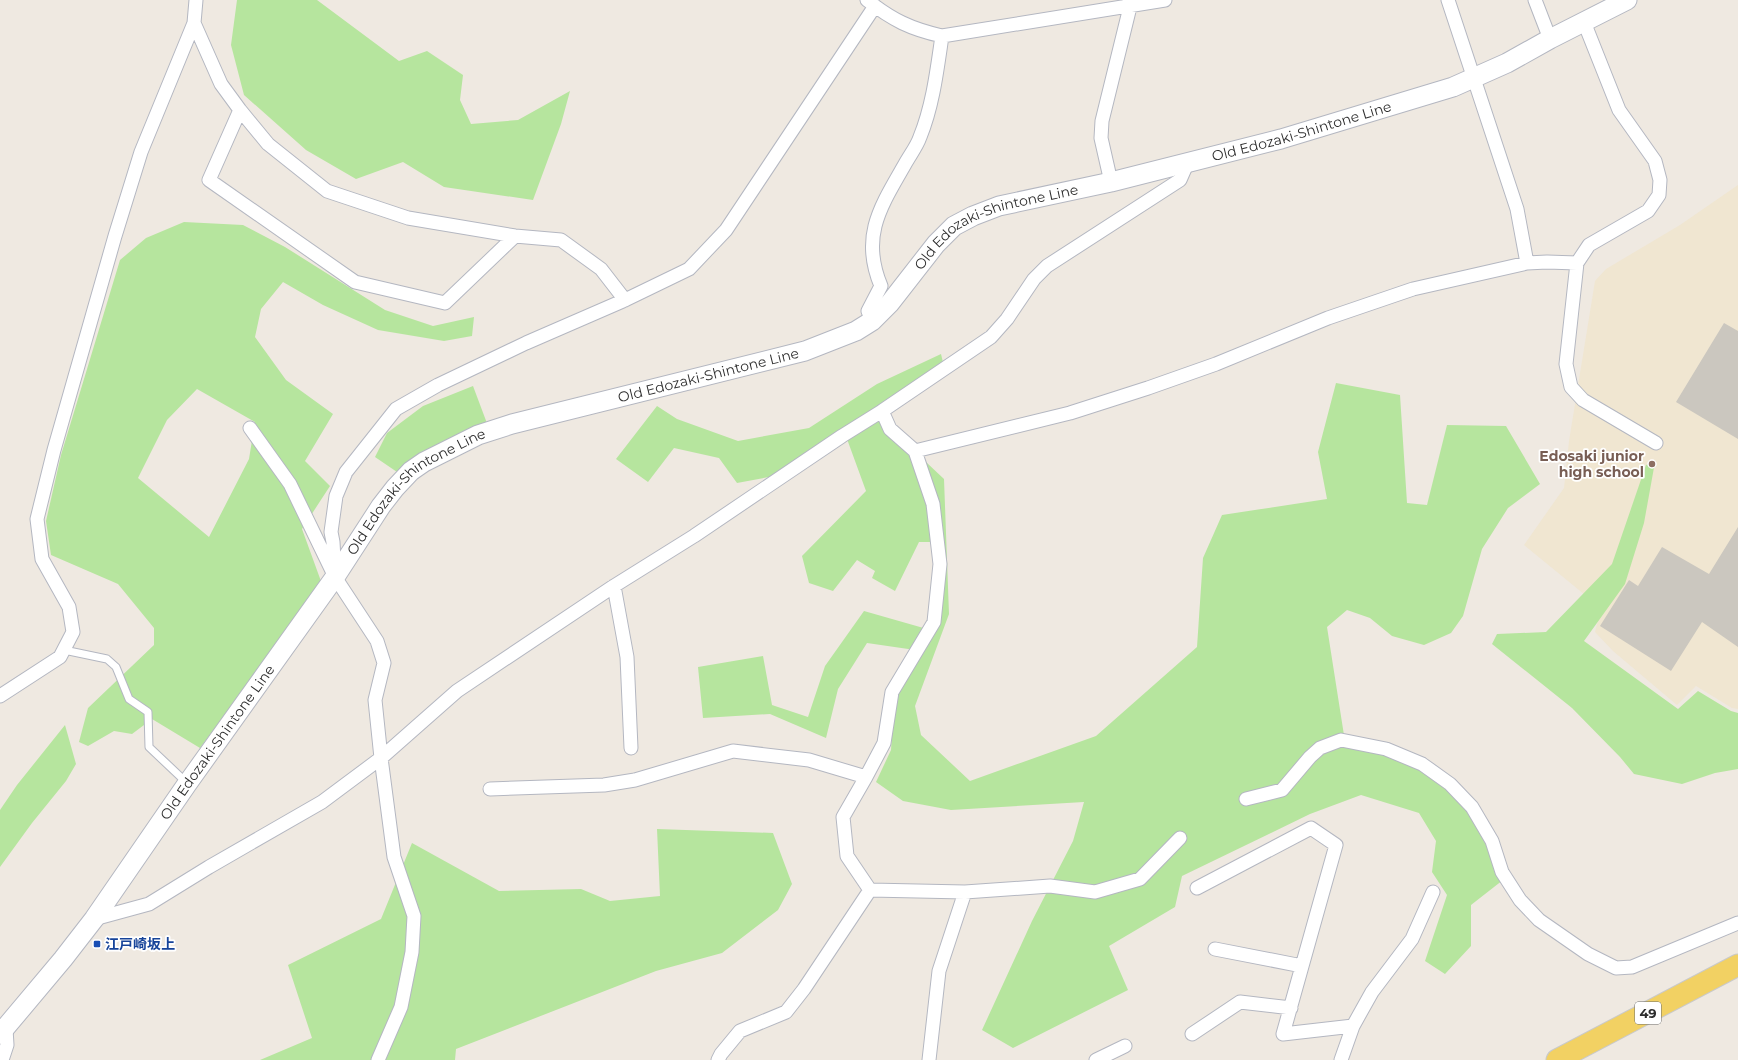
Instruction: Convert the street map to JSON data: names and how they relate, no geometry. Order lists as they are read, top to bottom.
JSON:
{
  "streets": {
    "main road": ["49"],
    "street": ["Old Edozaki-Shintone Line"]
  },
  "places": {
    "other": ["Edosaki junior high school"],
    "transit": ["江戸崎坂上"]
  }
}
